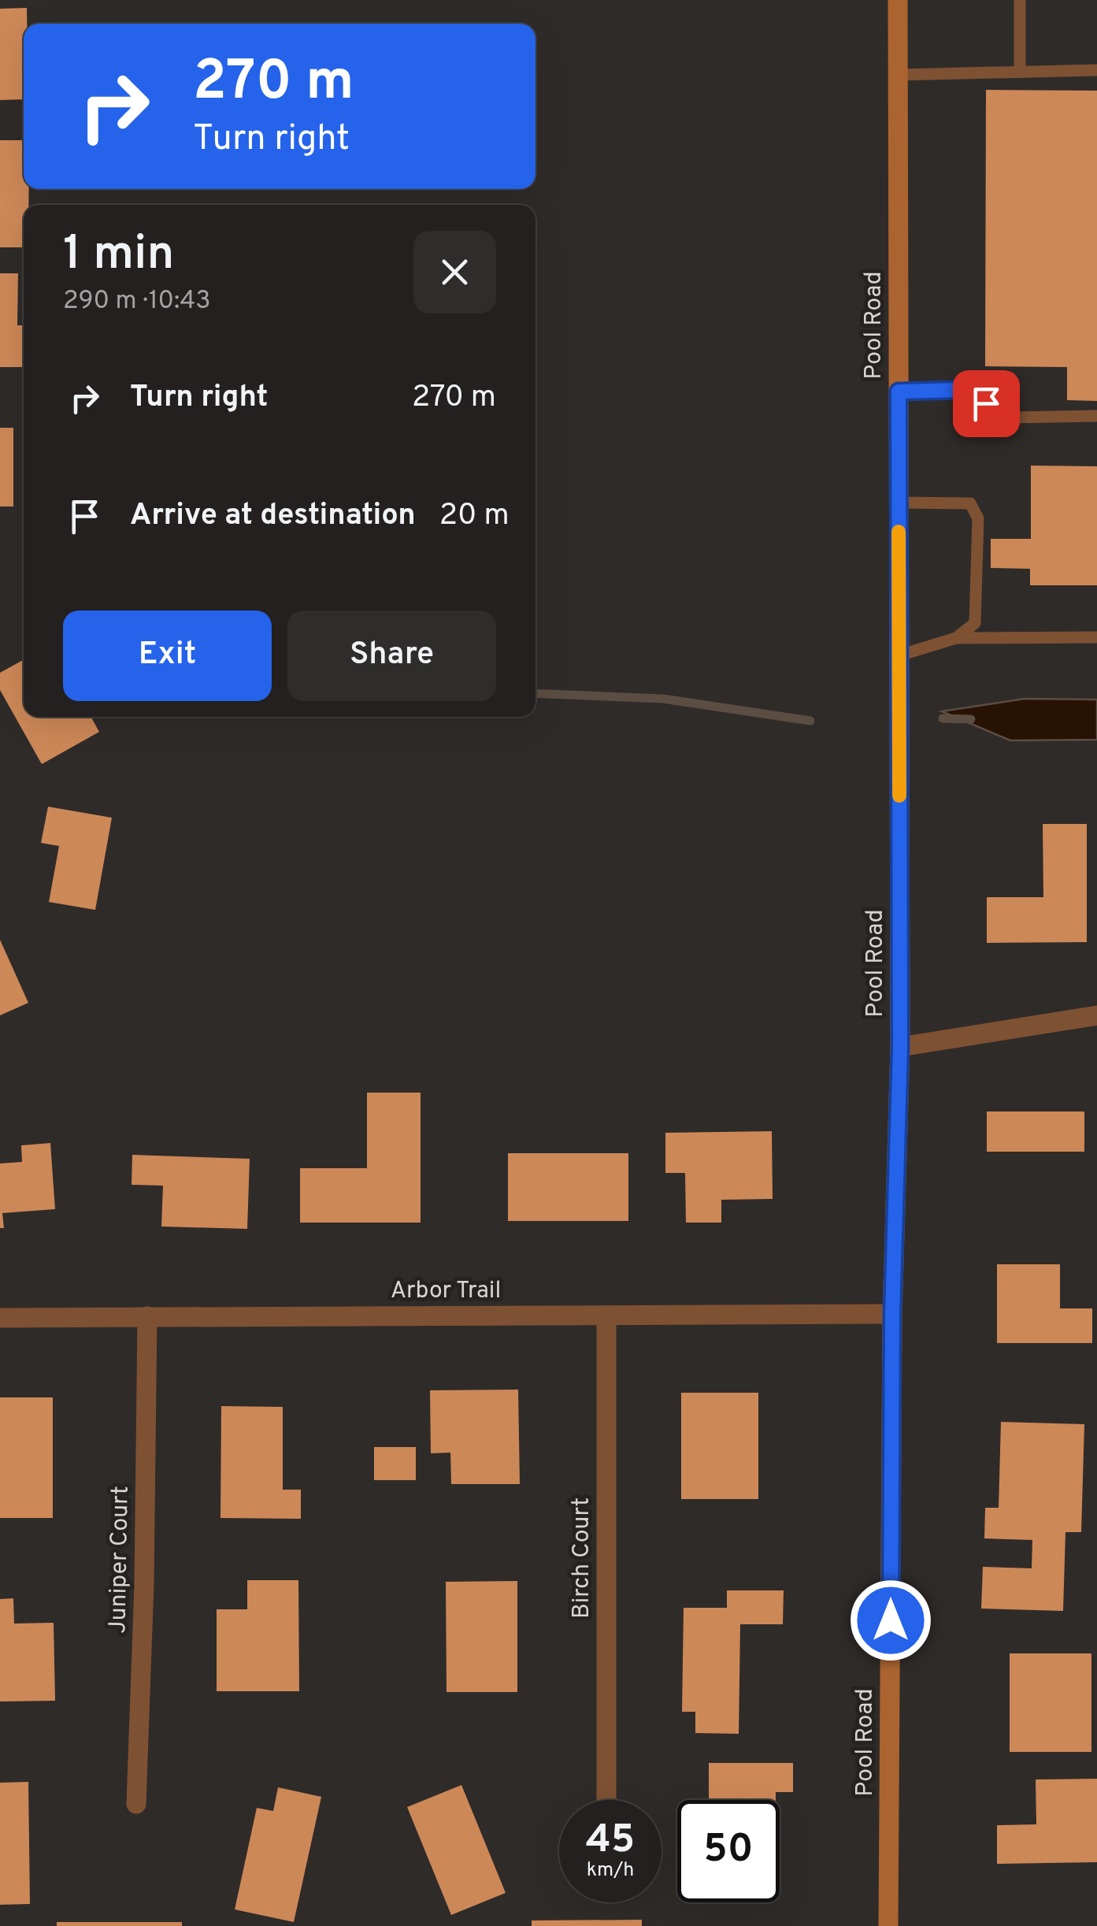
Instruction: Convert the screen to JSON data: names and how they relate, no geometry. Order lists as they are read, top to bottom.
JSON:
{
  "streets": {
    "main road": ["Pool Road"],
    "street": ["Arbor Trail", "Birch Court", "Juniper Court"]
  },
  "crossings": [
    ["Pool Road", "Arbor Trail"],
    ["Arbor Trail", "Birch Court"],
    ["Arbor Trail", "Juniper Court"]
  ],
  "page": {
    "turn": ["270 m", "Turn right"],
    "heading": ["1 min", "290 m · 10:43"],
    "list": [
      {
        "name": "Turn right",
        "value": "270 m"
      },
      {
        "name": "Arrive at destination",
        "value": "20 m"
      }
    ],
    "buttons": ["Exit", "Share"],
    "speed": "45 km/h",
    "limit": "50"
  }
}
